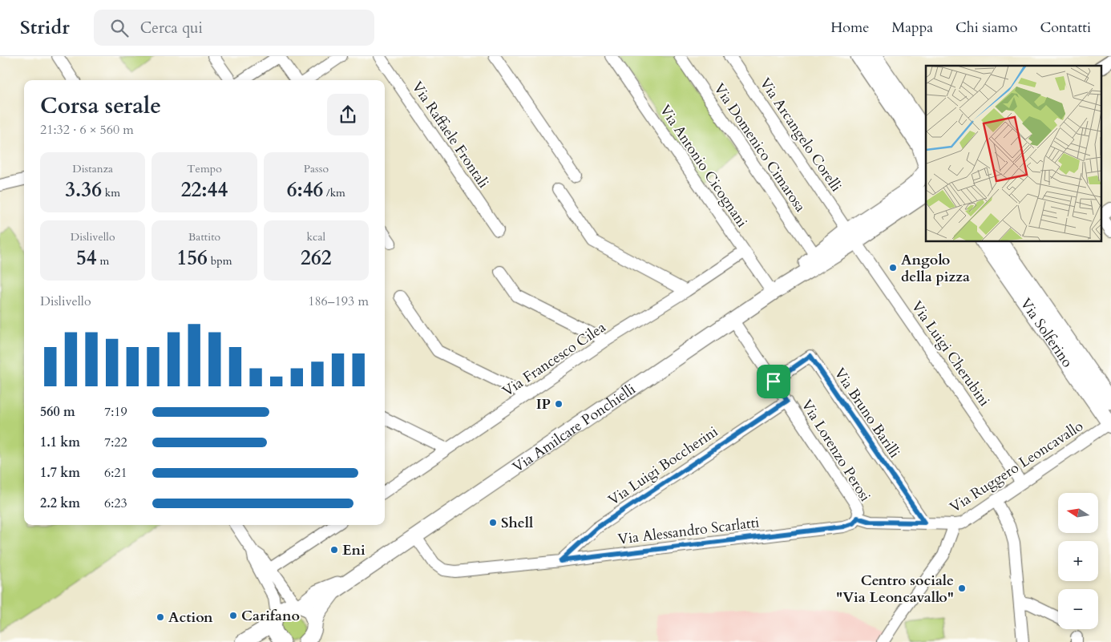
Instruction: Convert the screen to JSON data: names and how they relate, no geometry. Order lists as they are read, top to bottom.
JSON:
{
  "streets": {
    "main road": ["Via Solferino", "Via Amilcare Ponchielli"],
    "street": [
      "Via Raffaele Frontali",
      "Via Arcangelo Corelli",
      "Via Domenico Cimarosa",
      "Via Antonio Cicognani",
      "Via Luigi Cherubini",
      "Via Francesco Cilea",
      "Via Bruno Barilli",
      "Via Lorenzo Perosi",
      "Via Luigi Boccherini",
      "Via Ruggero Leoncavallo",
      "Via Alessandro Scarlatti"
    ]
  },
  "crossings": [
    ["Via Arcangelo Corelli", "Via Luigi Cherubini"],
    ["Via Arcangelo Corelli", "Via Amilcare Ponchielli"],
    ["Via Domenico Cimarosa", "Via Amilcare Ponchielli"],
    ["Via Antonio Cicognani", "Via Francesco Cilea"],
    ["Via Antonio Cicognani", "Via Amilcare Ponchielli"],
    ["Via Solferino", "Via Ruggero Leoncavallo"],
    ["Via Luigi Cherubini", "Via Amilcare Ponchielli"],
    ["Via Luigi Cherubini", "Via Ruggero Leoncavallo"],
    ["Via Bruno Barilli", "Via Lorenzo Perosi"],
    ["Via Amilcare Ponchielli", "Via Lorenzo Perosi"],
    ["Via Amilcare Ponchielli", "Via Alessandro Scarlatti"],
    ["Via Lorenzo Perosi", "Via Luigi Boccherini"],
    ["Via Lorenzo Perosi", "Via Alessandro Scarlatti"],
    ["Via Luigi Boccherini", "Via Alessandro Scarlatti"]
  ],
  "places": [
    "Angolo della pizza",
    "IP",
    "Shell",
    "Eni",
    "Centro sociale \"Via Leoncavallo\"",
    "Carifano",
    "Action"
  ],
  "north": "left",
  "page": {
    "header": "Stridr",
    "search": "Cerca qui",
    "nav": [
      "Home",
      "Mappa",
      "Chi siamo",
      "Contatti"
    ],
    "heading": ["Corsa serale", "21:32 · 6 × 560 m"],
    "stats": [
      ["Distanza", "3.36 km"],
      ["Tempo", "22:44"],
      ["Passo", "6:46 /km"],
      ["Dislivello", "54 m"],
      ["Battito", "156 bpm"],
      ["kcal", "262"]
    ],
    "chart": ["Dislivello", "186–193 m"],
    "list": [
      {
        "name": "560 m",
        "note": "7:19"
      },
      {
        "name": "1.1 km",
        "note": "7:22"
      },
      {
        "name": "1.7 km",
        "note": "6:21"
      },
      {
        "name": "2.2 km",
        "note": "6:23"
      }
    ],
    "map_buttons": ["+", "−"]
  }
}
